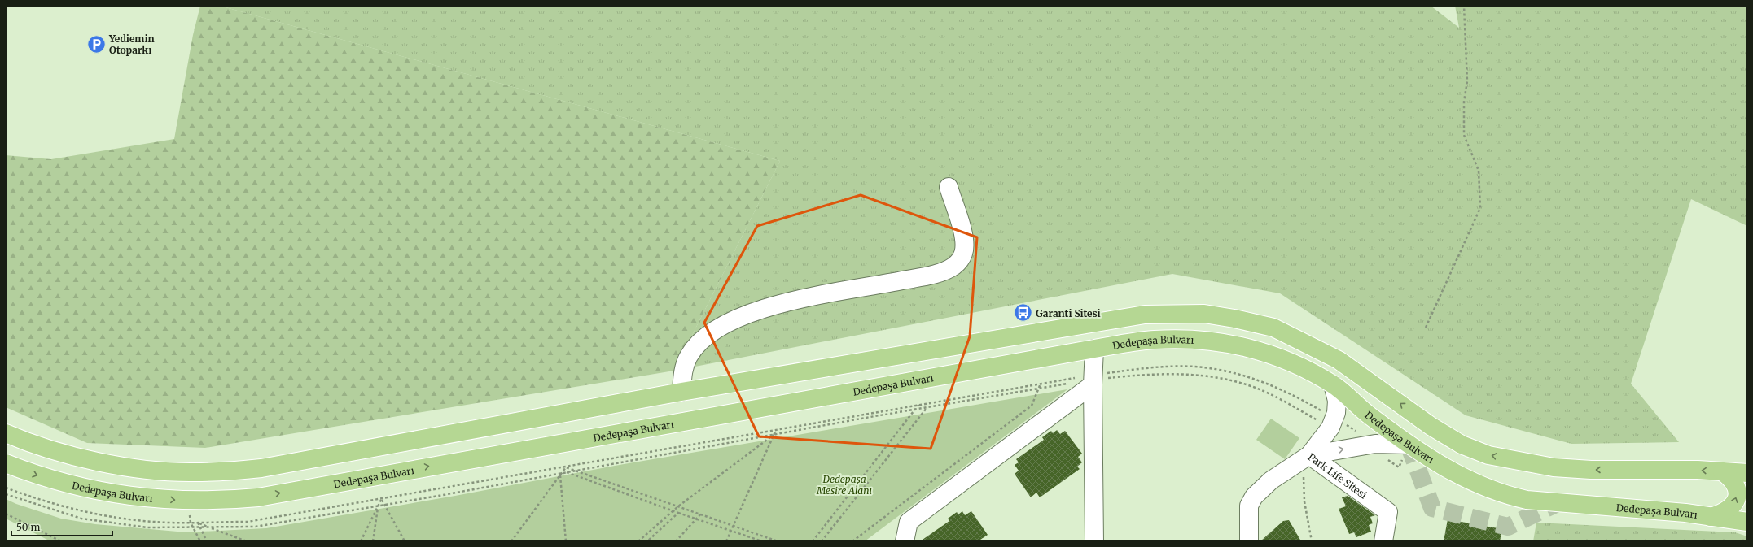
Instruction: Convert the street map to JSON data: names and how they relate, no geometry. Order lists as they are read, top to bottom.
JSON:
{
  "streets": {
    "main road": ["Dedepaşa Bulvarı"],
    "lane": ["Park Life Sitesi"]
  },
  "parks": ["Dedepaşa Mesire Alanı"],
  "places": {
    "parking": ["Yediemin Otoparkı"],
    "bus stop": ["Garanti Sitesi"]
  },
  "scale_bar": "50 m"
}
